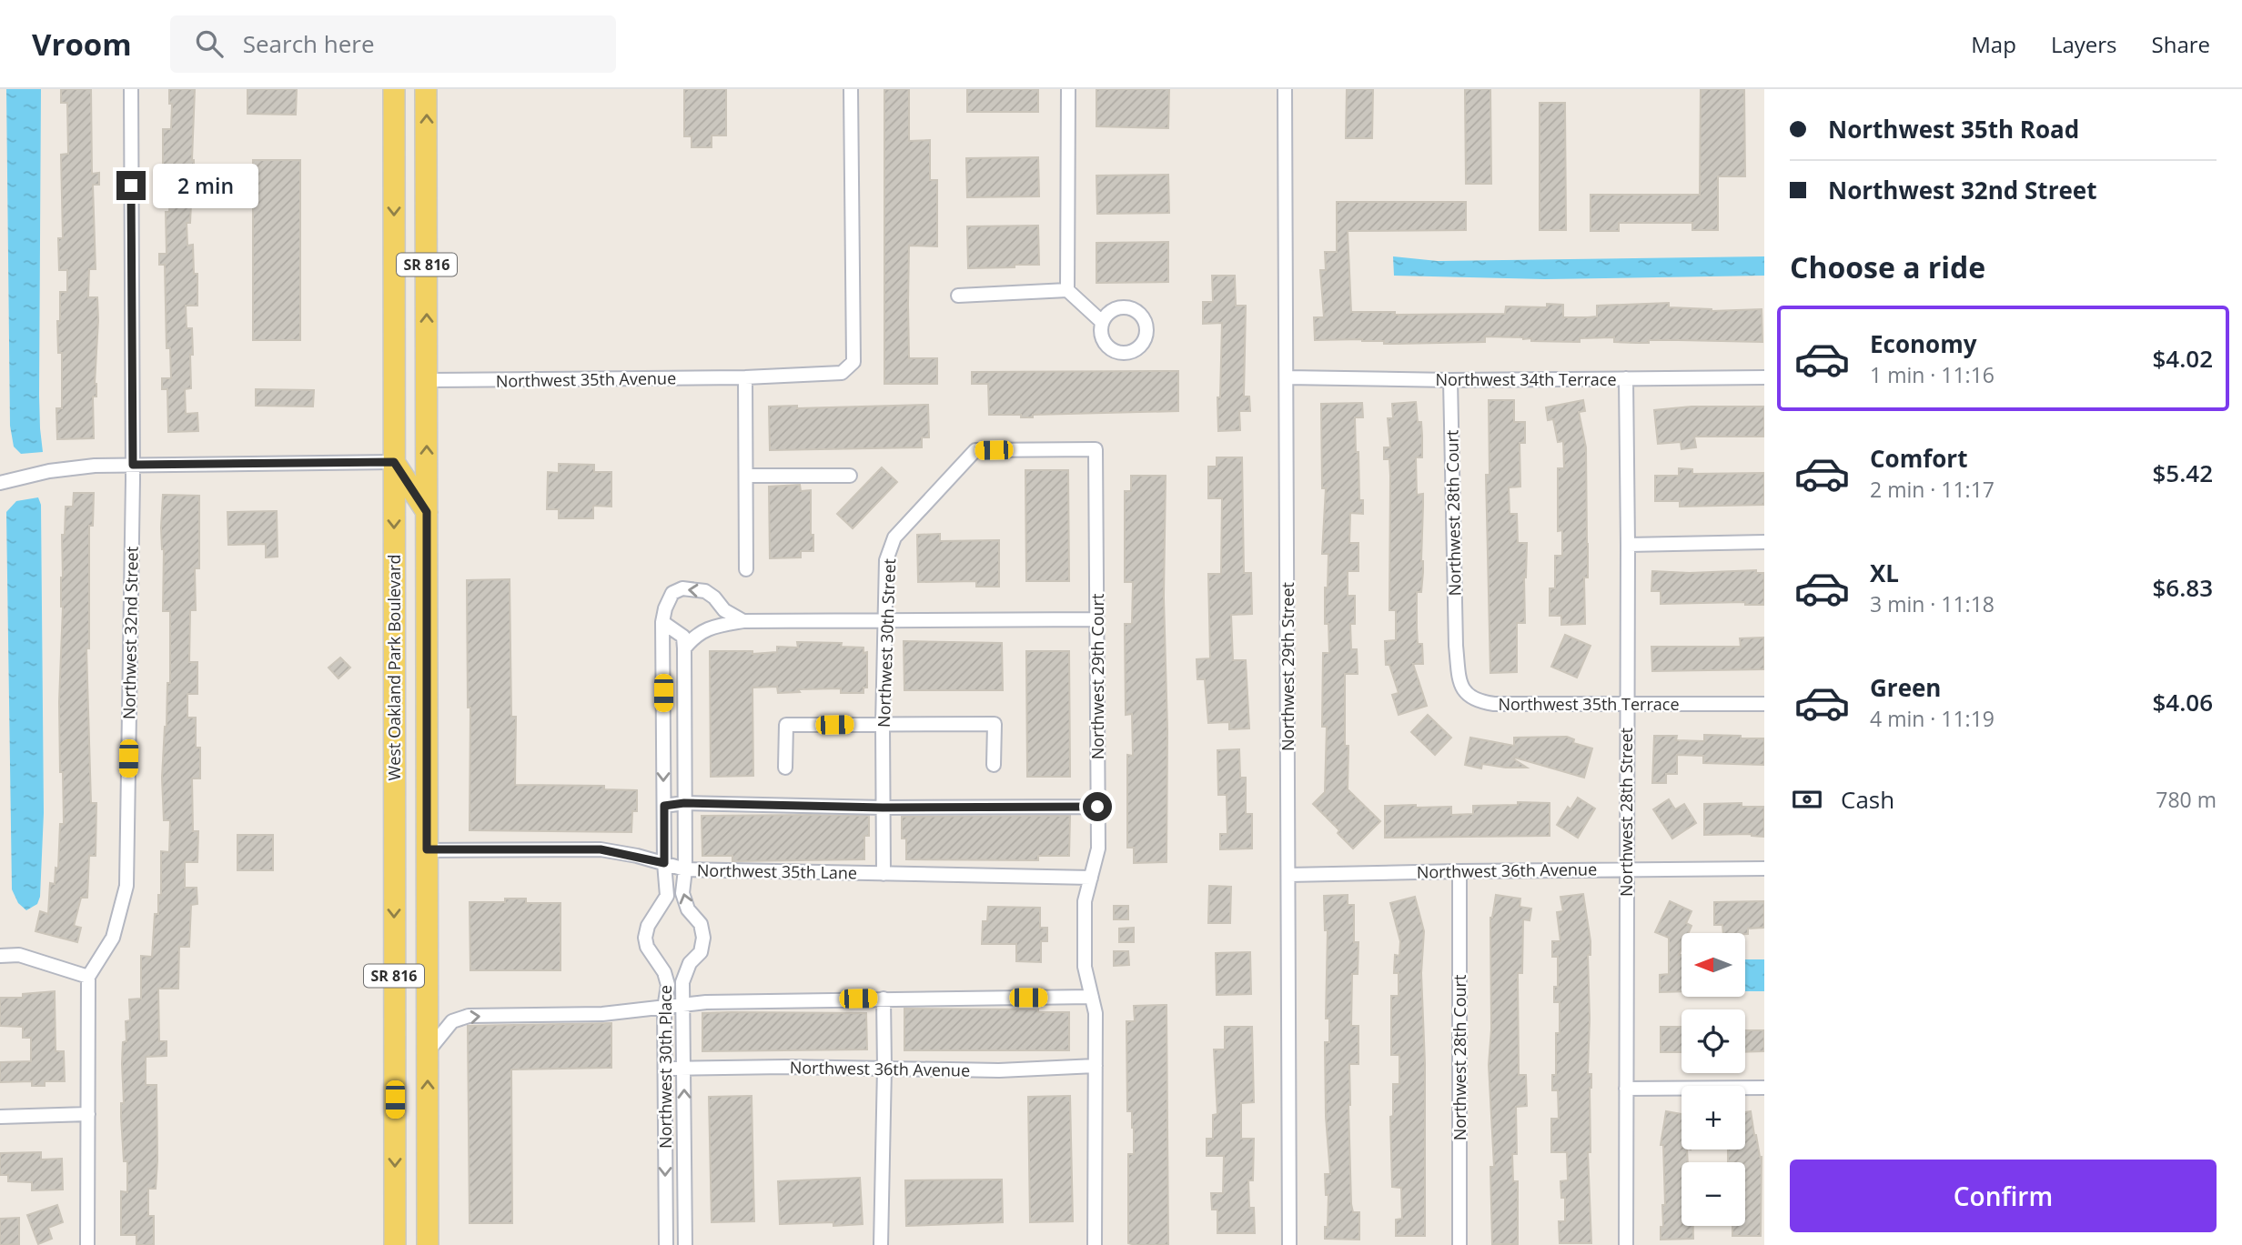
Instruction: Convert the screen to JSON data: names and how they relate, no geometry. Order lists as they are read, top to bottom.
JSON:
{
  "streets": {
    "main road": ["SR 816", "West Oakland Park Boulevard"],
    "street": [
      "Northwest 35th Avenue",
      "Northwest 34th Terrace",
      "Northwest 28th Court",
      "Northwest 32nd Street",
      "Northwest 30th Street",
      "Northwest 29th Street",
      "Northwest 29th Court",
      "Northwest 35th Terrace",
      "Northwest 28th Street",
      "Northwest 36th Avenue",
      "Northwest 35th Lane",
      "Northwest 30th Place"
    ]
  },
  "crossings": [
    ["Northwest 35th Avenue", "West Oakland Park Boulevard"],
    ["Northwest 34th Terrace", "Northwest 28th Court"],
    ["Northwest 34th Terrace", "Northwest 29th Street"],
    ["Northwest 34th Terrace", "Northwest 28th Street"],
    ["Northwest 28th Court", "Northwest 35th Terrace"],
    ["Northwest 28th Court", "Northwest 36th Avenue"],
    ["Northwest 30th Street", "Northwest 29th Court"],
    ["Northwest 30th Street", "Northwest 35th Lane"],
    ["Northwest 29th Street", "Northwest 36th Avenue"],
    ["West Oakland Park Boulevard", "Northwest 35th Lane"],
    ["Northwest 29th Court", "Northwest 36th Avenue"],
    ["Northwest 29th Court", "Northwest 35th Lane"],
    ["Northwest 35th Terrace", "Northwest 28th Street"],
    ["Northwest 28th Street", "Northwest 36th Avenue"],
    ["Northwest 36th Avenue", "Northwest 30th Place"],
    ["Northwest 35th Lane", "Northwest 30th Place"]
  ],
  "north": "left",
  "page": {
    "header": "Vroom",
    "search": "Search here",
    "nav": ["Map", "Layers", "Share"],
    "banner": ["Northwest 35th Road", "Northwest 32nd Street"],
    "bubble": "2 min",
    "heading": "Choose a ride",
    "list": [
      {
        "name": "Economy",
        "note": "1 min · 11:16",
        "value": "$4.02"
      },
      {
        "name": "Comfort",
        "note": "2 min · 11:17",
        "value": "$5.42"
      },
      {
        "name": "XL",
        "note": "3 min · 11:18",
        "value": "$6.83"
      },
      {
        "name": "Green",
        "note": "4 min · 11:19",
        "value": "$4.06"
      }
    ],
    "pay": ["Cash", "780 m"],
    "map_buttons": ["+", "−"],
    "buttons": "Confirm"
  }
}
